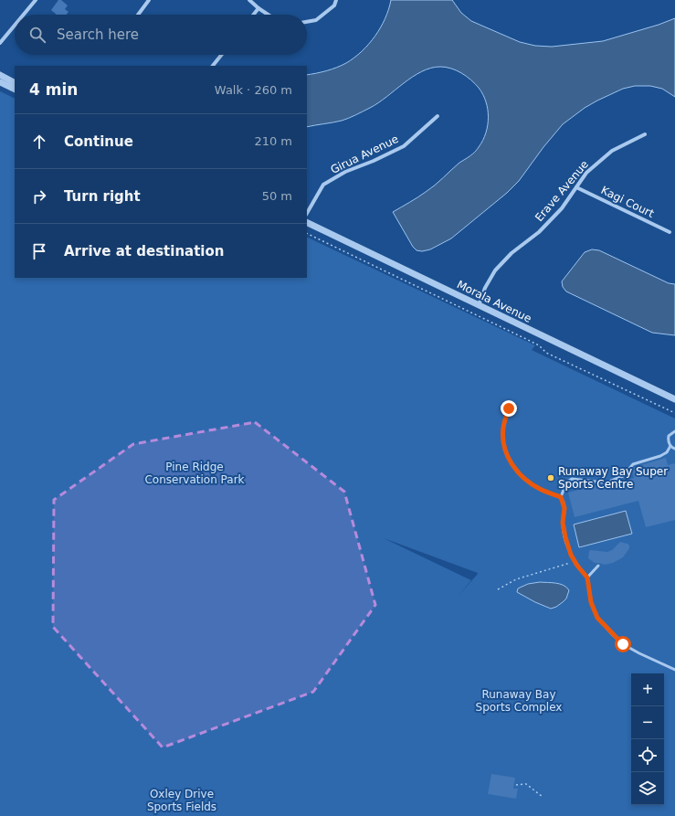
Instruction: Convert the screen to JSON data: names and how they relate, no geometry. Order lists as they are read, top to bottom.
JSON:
{
  "streets": {
    "street": [
      "Girua Avenue",
      "Erave Avenue",
      "Kagi Court",
      "Morala Avenue"
    ]
  },
  "crossings": [
    ["Erave Avenue", "Kagi Court"],
    ["Erave Avenue", "Morala Avenue"]
  ],
  "parks": ["Pine Ridge Conservation Park", "Runaway Bay Sports Complex", "Oxley Drive Sports Fields"],
  "places": ["Runaway Bay Super Sports Centre"],
  "page": {
    "search": "Search here",
    "heading": ["4 min", "Walk · 260 m"],
    "list": [
      ["Continue", "210 m"],
      ["Turn right", "50 m"],
      "Arrive at destination"
    ],
    "map_buttons": ["+", "−"]
  }
}
